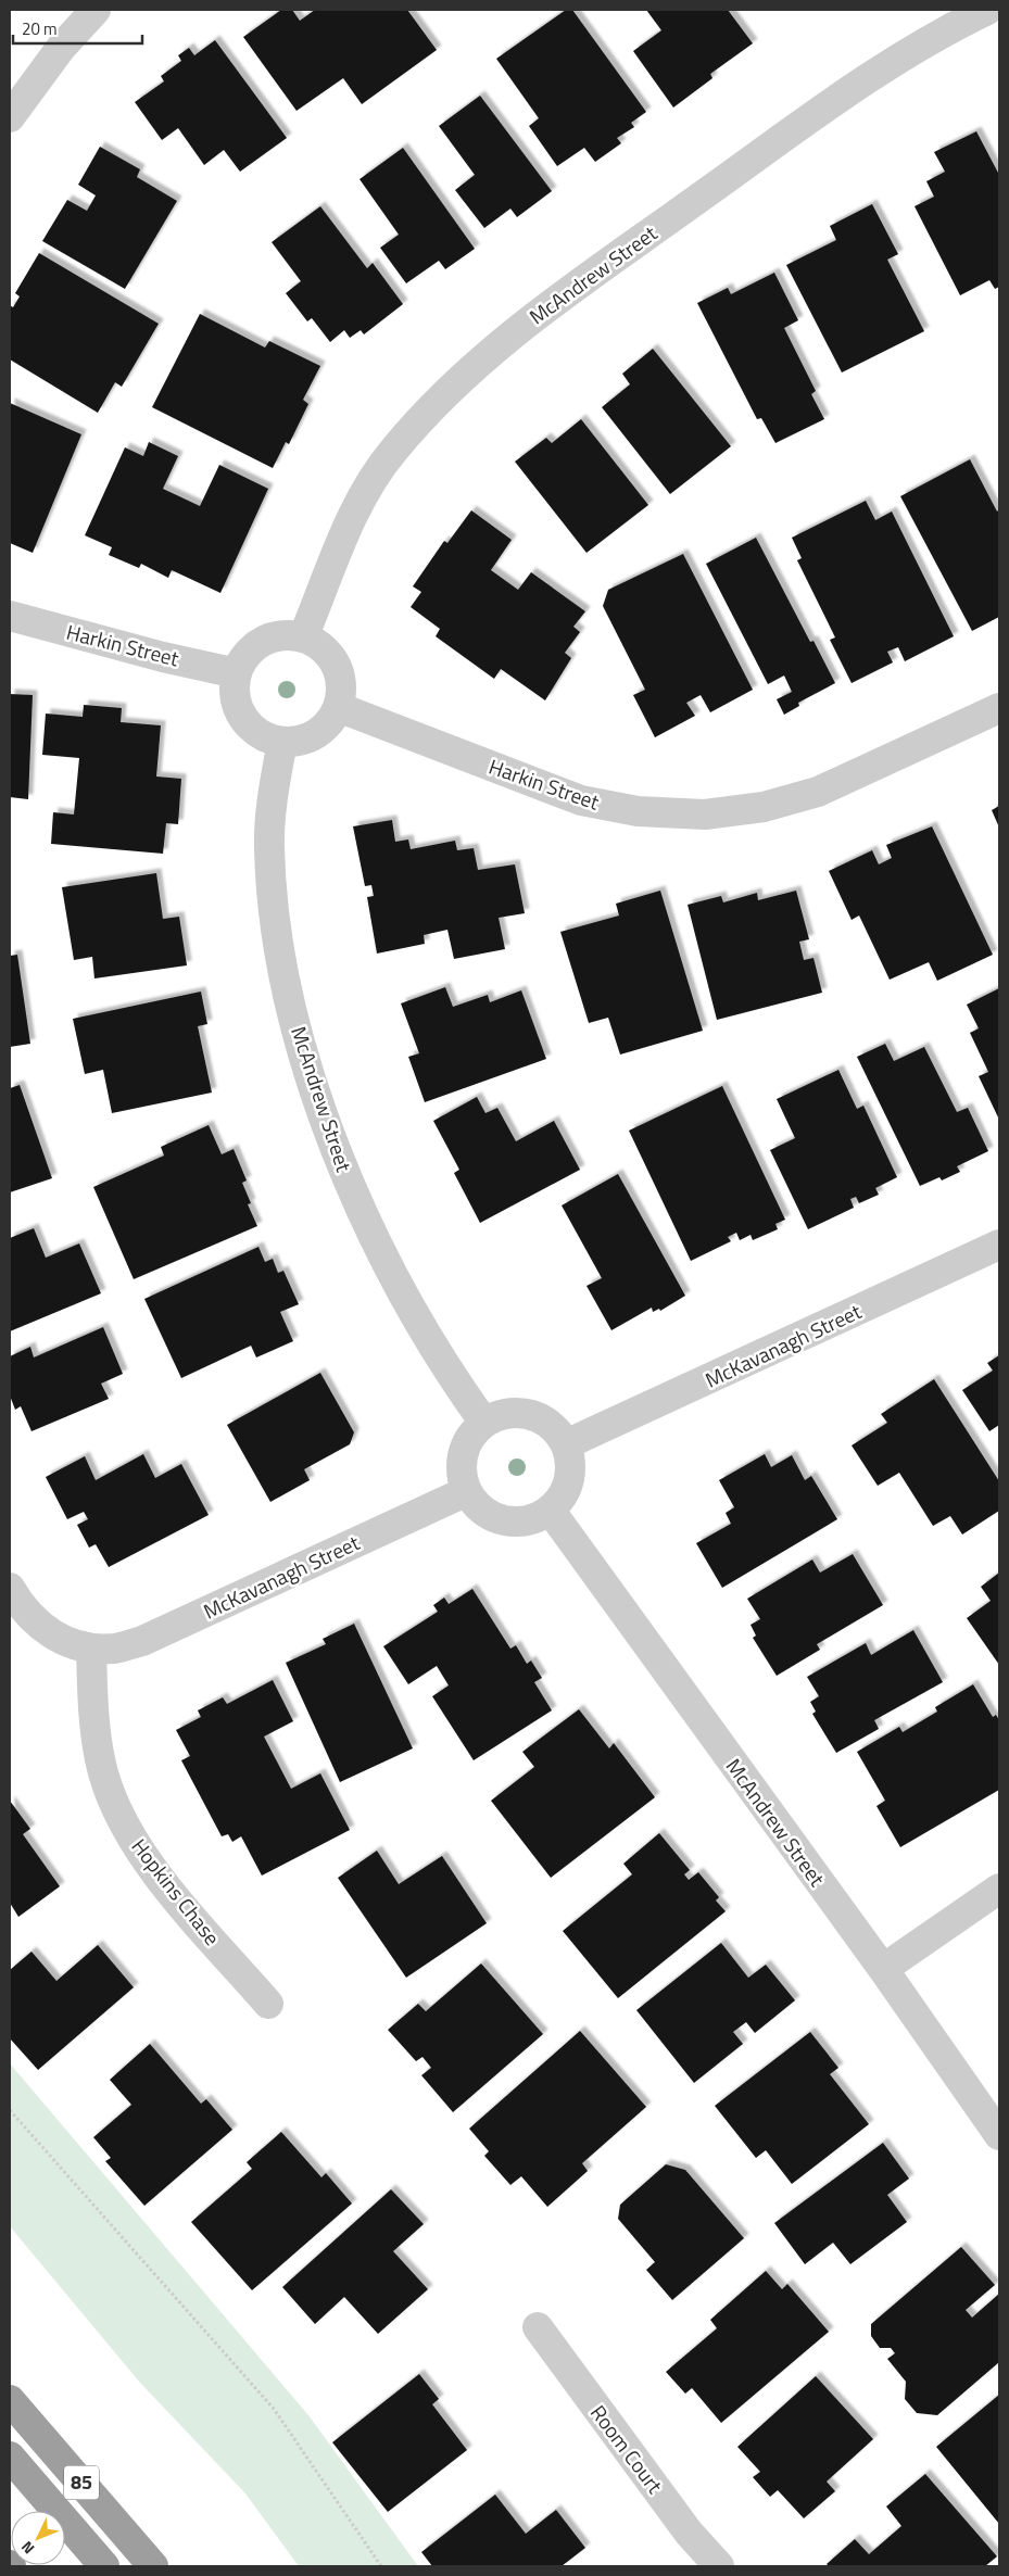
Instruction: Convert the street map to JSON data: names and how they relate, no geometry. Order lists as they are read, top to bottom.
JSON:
{
  "streets": {
    "highway": ["85"],
    "street": [
      "McAndrew Street",
      "Harkin Street",
      "McKavanagh Street",
      "Hopkins Chase",
      "Room Court"
    ]
  },
  "crossings": [
    ["McAndrew Street", "Harkin Street"],
    ["McAndrew Street", "McKavanagh Street"],
    ["McKavanagh Street", "Hopkins Chase"]
  ],
  "scale_bar": "20 m",
  "north": "bottom left"
}
